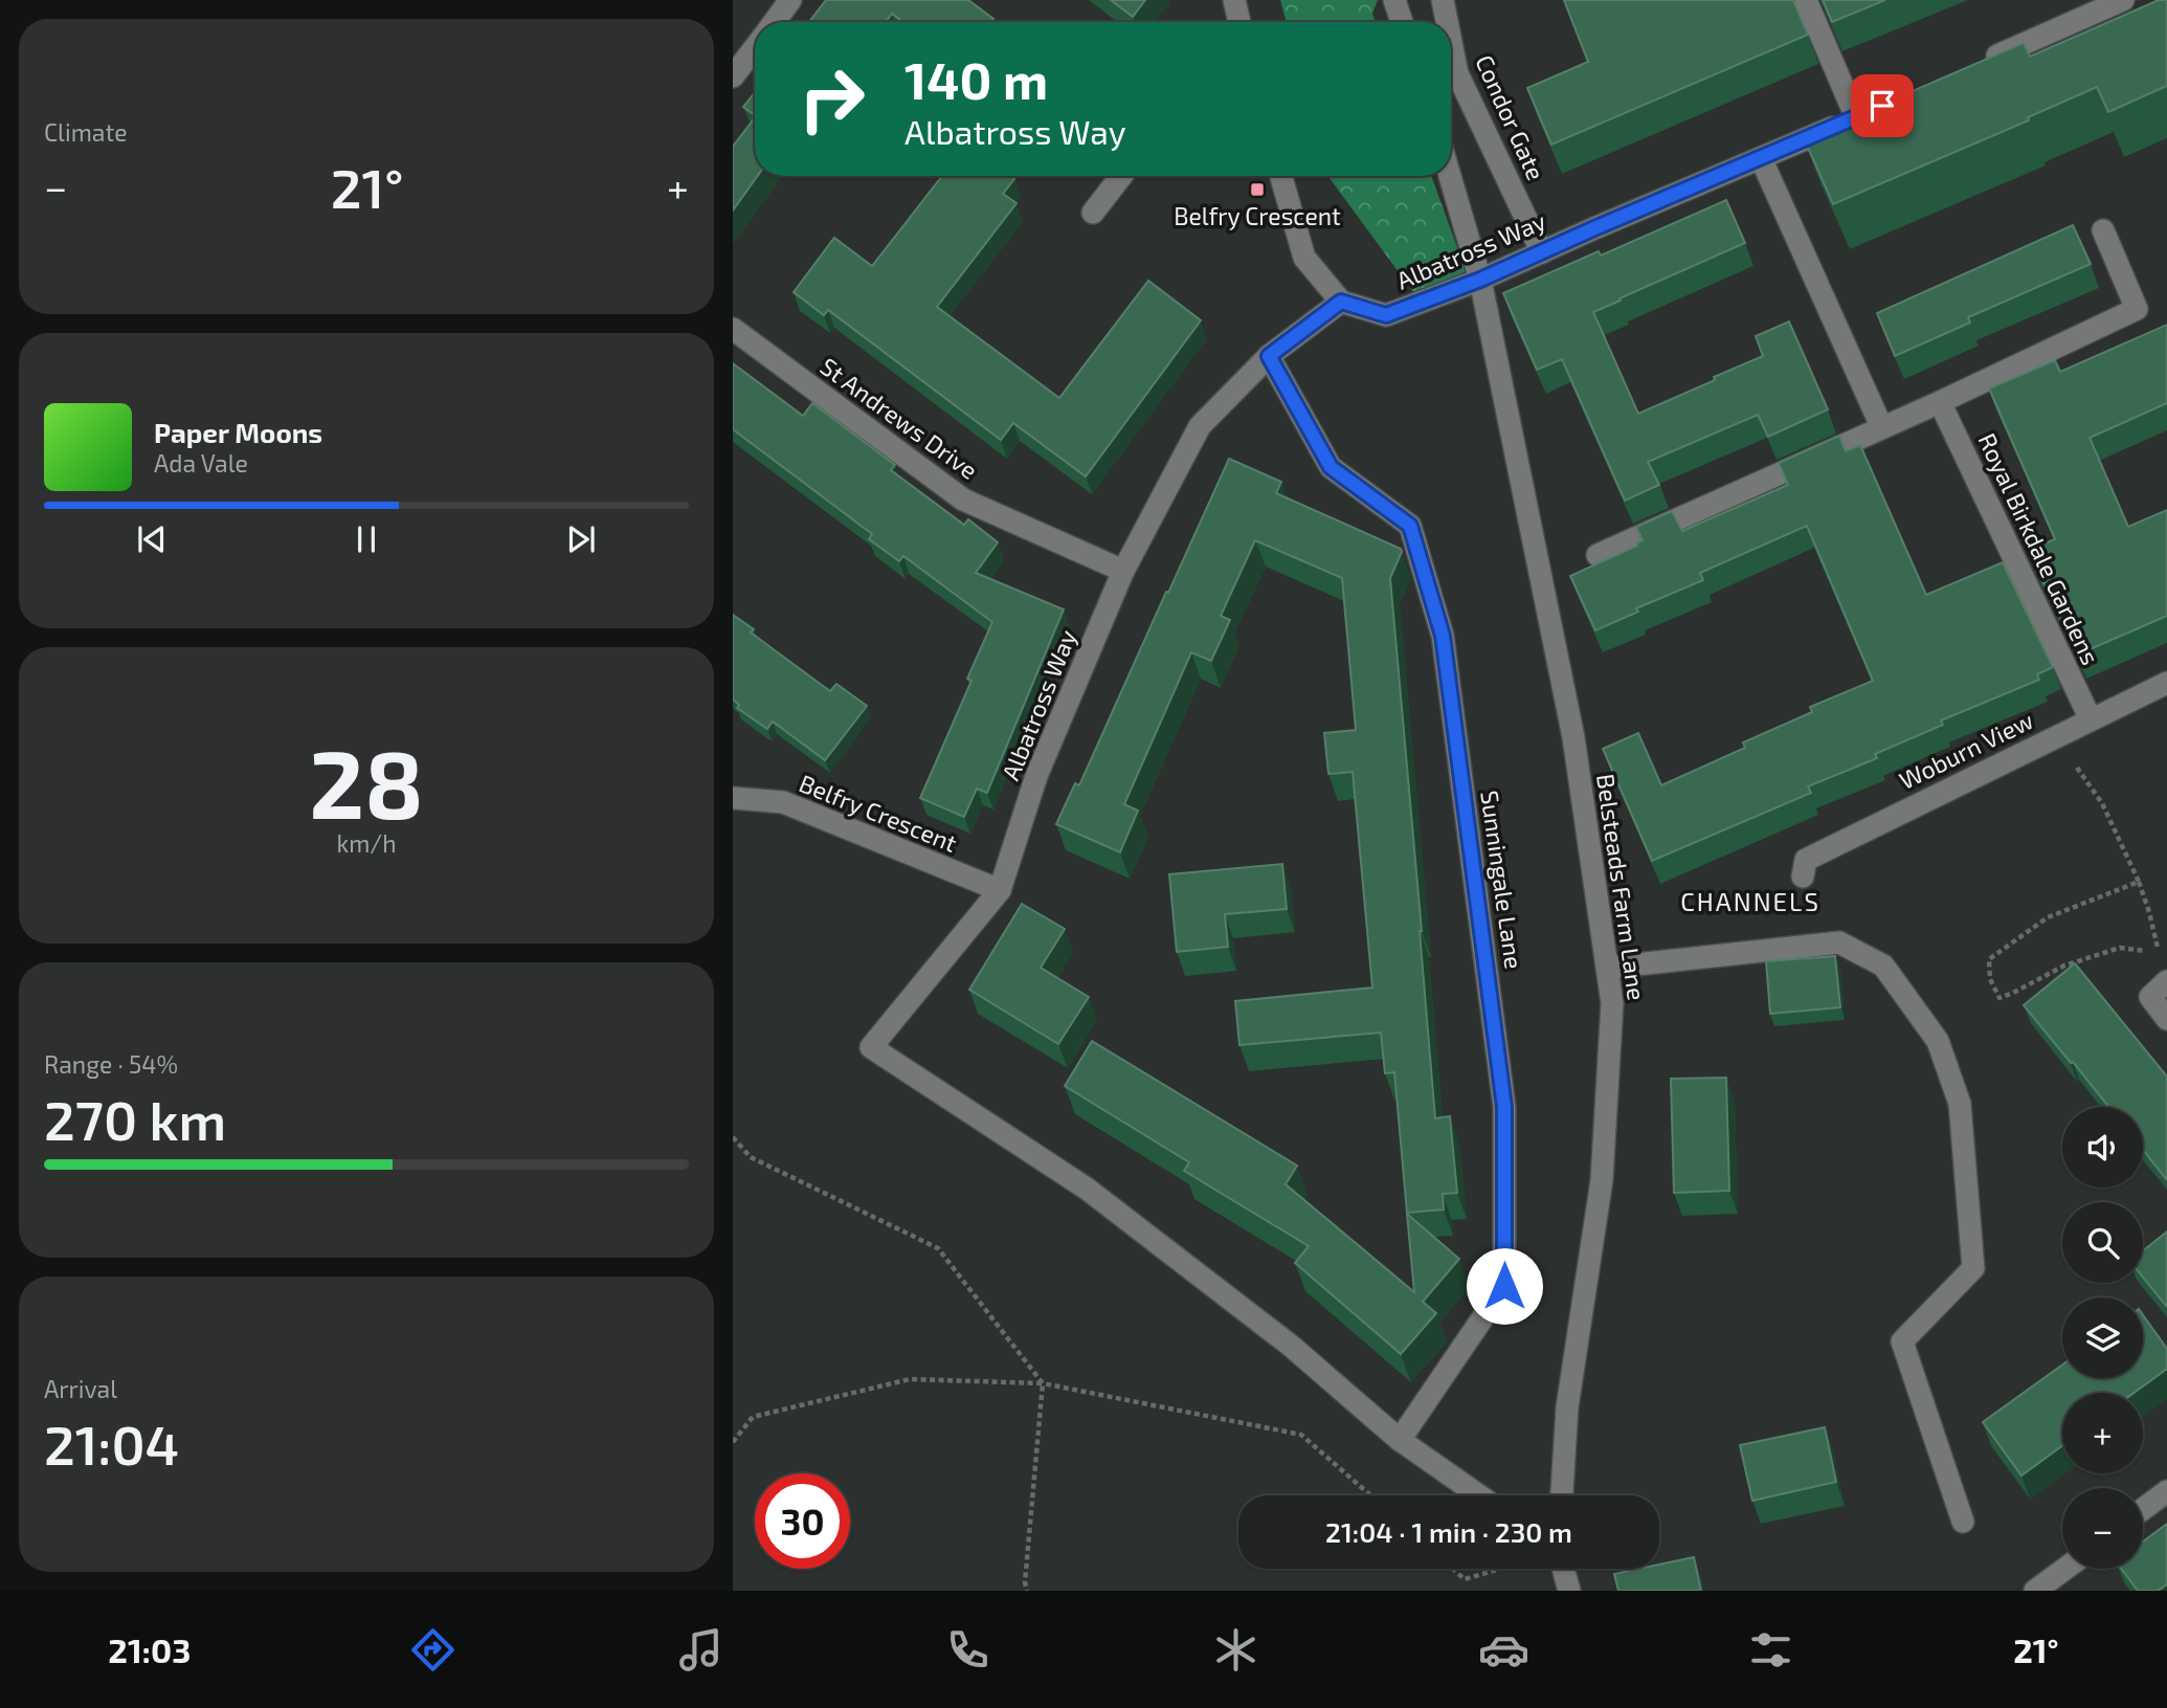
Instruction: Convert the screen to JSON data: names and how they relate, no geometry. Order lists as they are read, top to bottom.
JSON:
{
  "streets": {
    "street": [
      "Condor Gate",
      "Albatross Way",
      "St Andrews Drive",
      "Royal Birkdale Gardens",
      "Woburn View",
      "Belfry Crescent",
      "Sunningale Lane",
      "Belsteads Farm Lane"
    ]
  },
  "crossings": [
    ["Condor Gate", "Albatross Way"],
    ["Albatross Way", "St Andrews Drive"],
    ["Albatross Way", "Belfry Crescent"],
    ["Albatross Way", "Sunningale Lane"],
    ["Albatross Way", "Belsteads Farm Lane"],
    ["Royal Birkdale Gardens", "Woburn View"]
  ],
  "districts": ["CHANNELS"],
  "places": {
    "transit": ["Belfry Crescent"]
  },
  "page": {
    "tile": [
      "Climate",
      ["28", "km/h"],
      ["Range · 54%", "270 km"],
      ["Arrival", "21:04"]
    ],
    "turn": ["140 m", "Albatross Way"],
    "heat": ["−", "21°", "+"],
    "song": ["Paper Moons", "Ada Vale"],
    "map_buttons": ["+", "−"],
    "limit": "30",
    "trip": "21:04 · 1 min · 230 m",
    "tabs": ["21:03", "21°"]
  }
}
